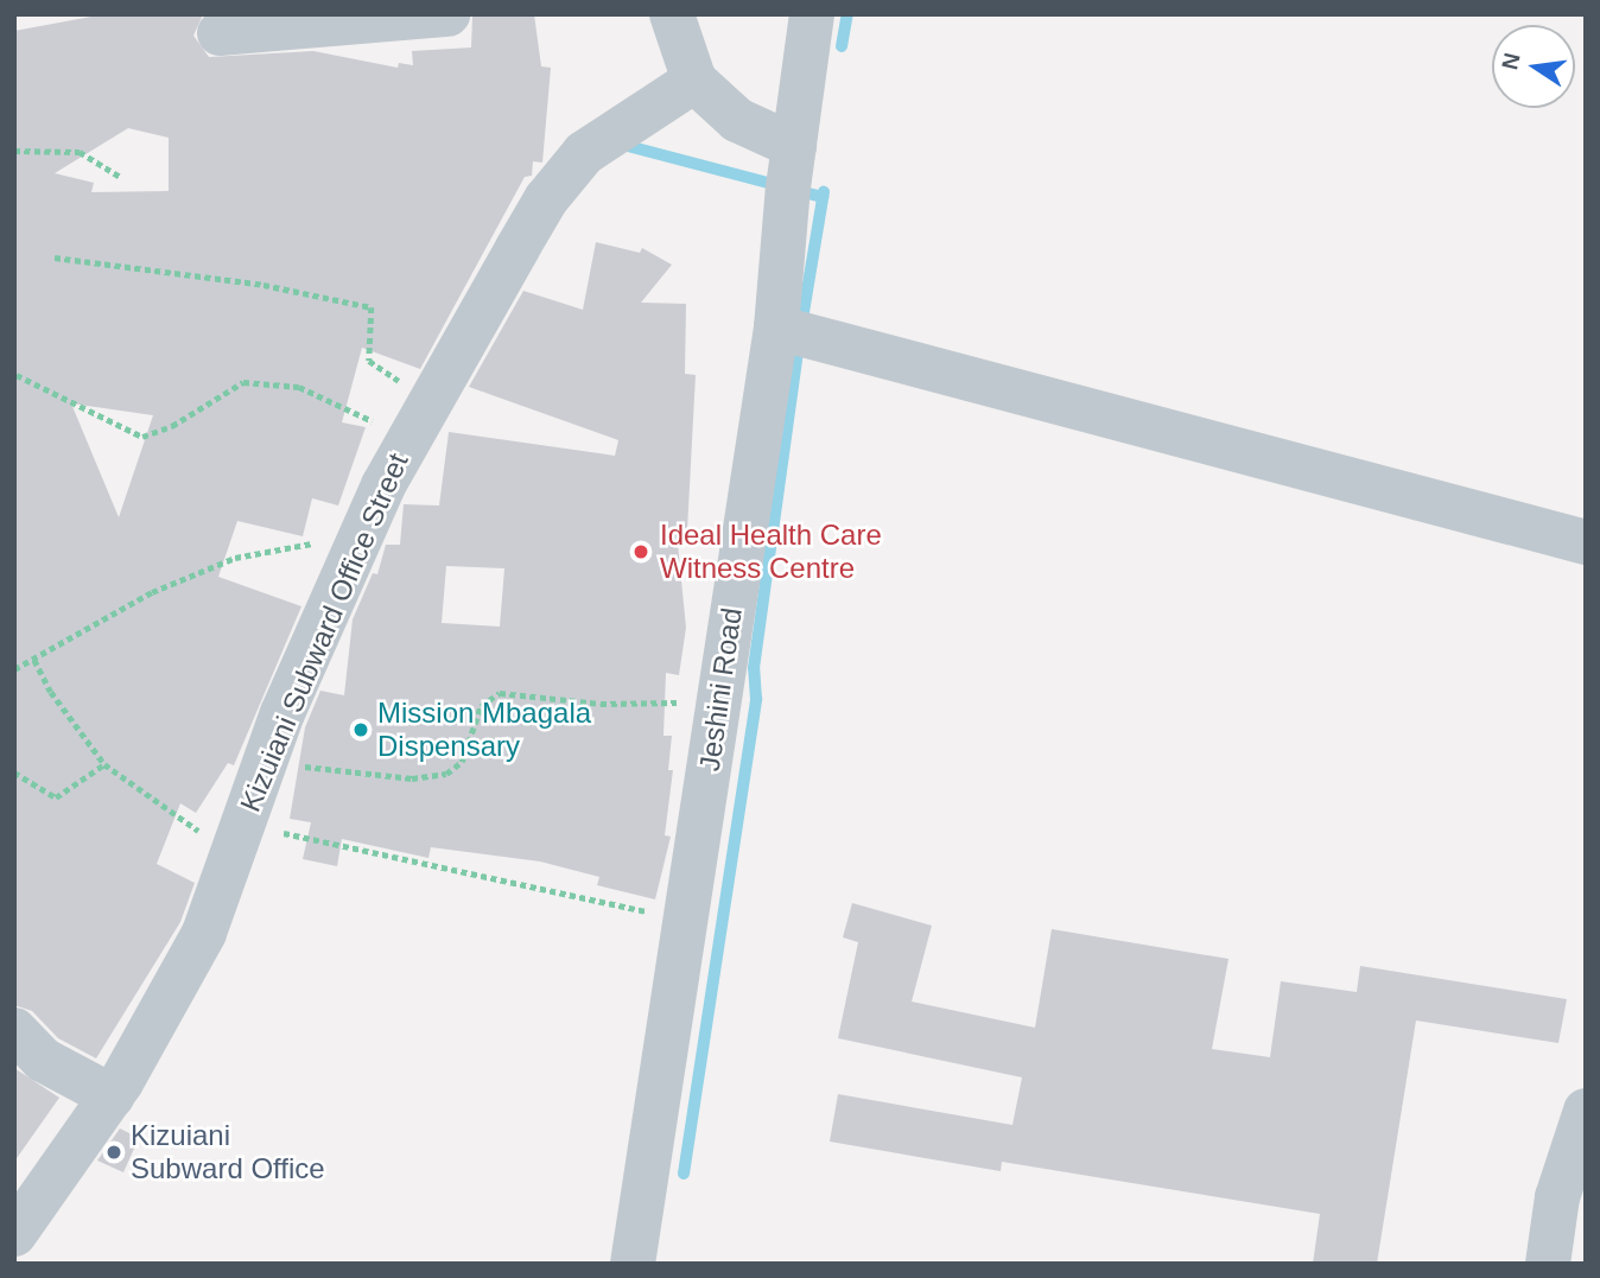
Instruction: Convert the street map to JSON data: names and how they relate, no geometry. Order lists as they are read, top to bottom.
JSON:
{
  "streets": {
    "street": ["Kizuiani Subward Office Street", "Jeshini Road"]
  },
  "places": ["Ideal Health Care Witness Centre", "Mission Mbagala Dispensary", "Kizuiani Subward Office"],
  "north": "left"
}
